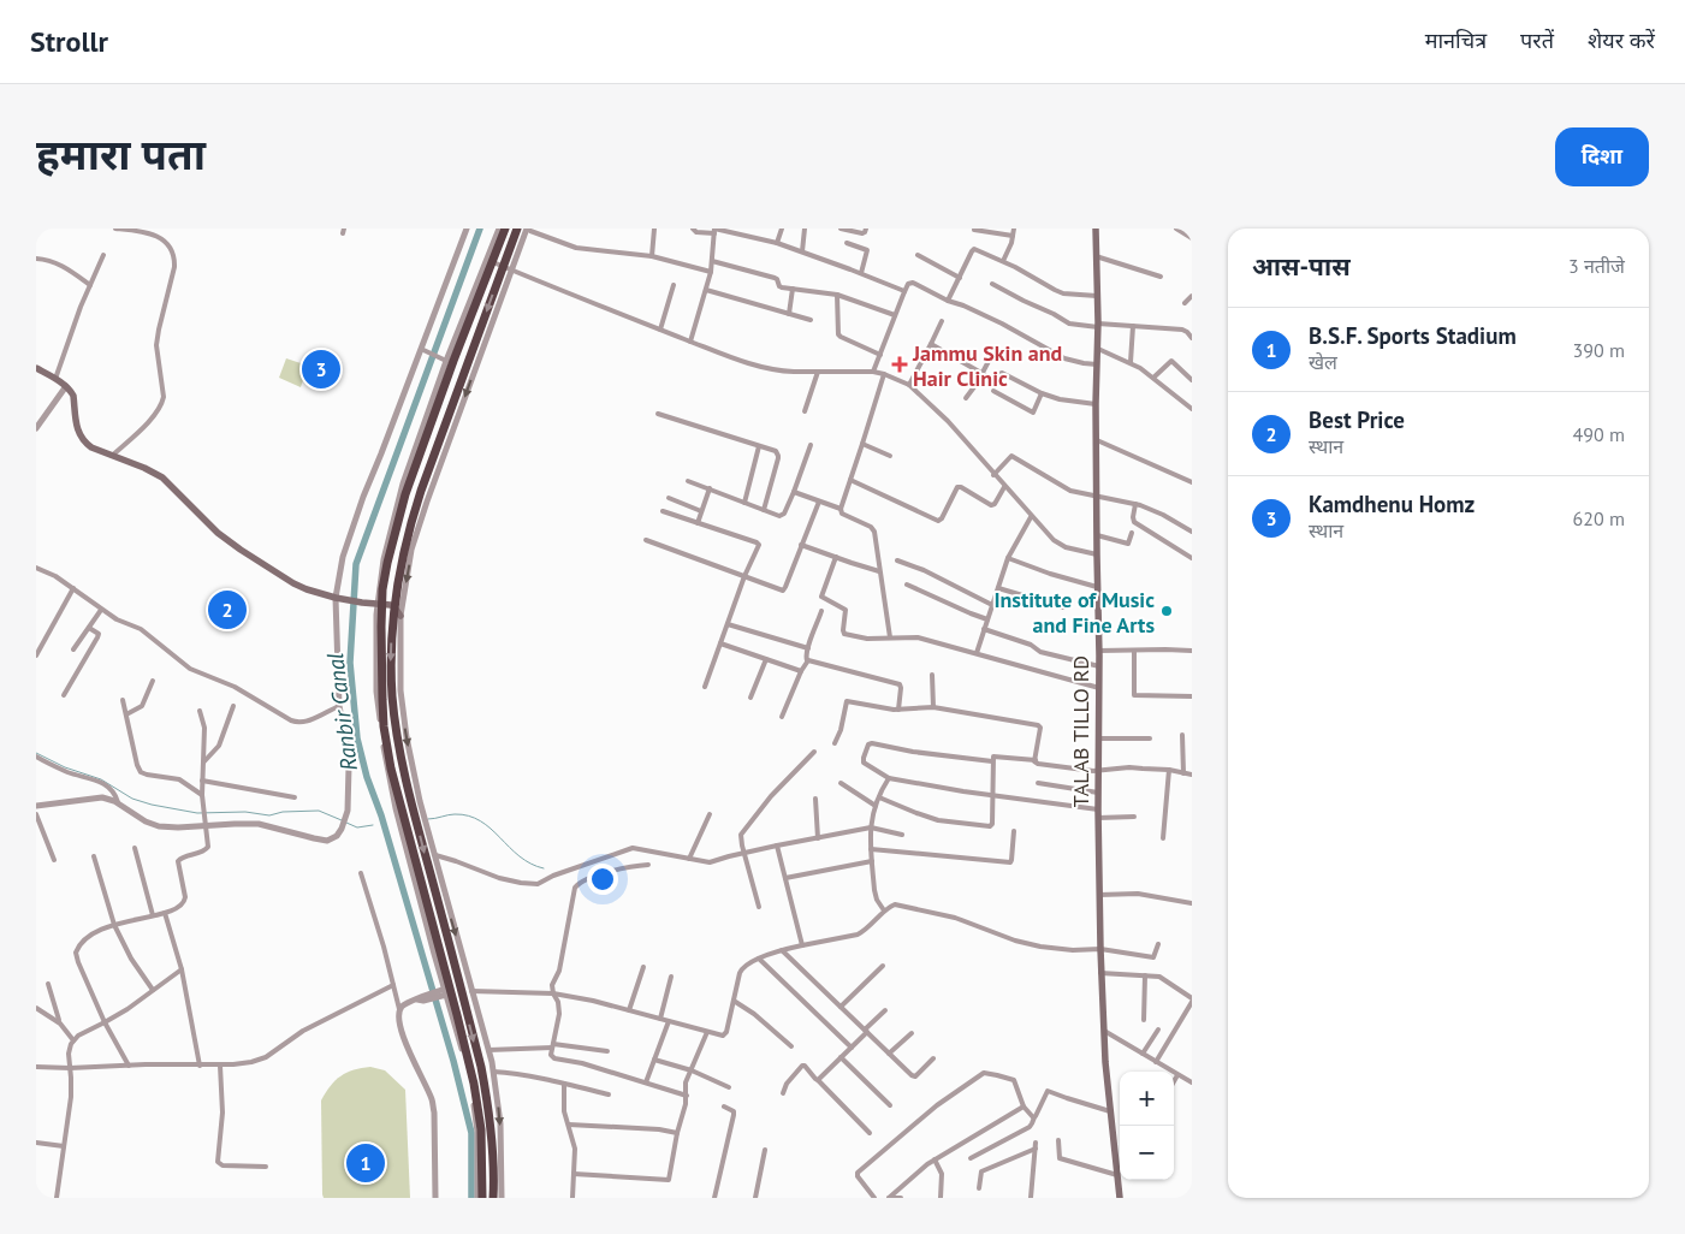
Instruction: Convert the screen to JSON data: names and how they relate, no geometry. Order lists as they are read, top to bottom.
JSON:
{
  "streets": {
    "main road": ["TALAB TILLO RD"]
  },
  "water": ["Ranbir Canal"],
  "places": {
    "health": ["Jammu Skin and Hair Clinic"],
    "other": ["Institute of Music and Fine Arts"]
  },
  "page": {
    "header": "Strollr",
    "nav": ["मानचित्र", "परतें", "शेयर करें"],
    "title": "हमारा पता",
    "buttons": "दिशा",
    "heading": ["आस-पास", "3 नतीजे"],
    "list": [
      {
        "mark": "1",
        "name": "B.S.F. Sports Stadium",
        "note": "खेल",
        "value": "390 m"
      },
      {
        "mark": "2",
        "name": "Best Price",
        "note": "स्थान",
        "value": "490 m"
      },
      {
        "mark": "3",
        "name": "Kamdhenu Homz",
        "note": "स्थान",
        "value": "620 m"
      }
    ],
    "pins": ["3", "2", "1"],
    "map_buttons": ["+", "−"]
  }
}
